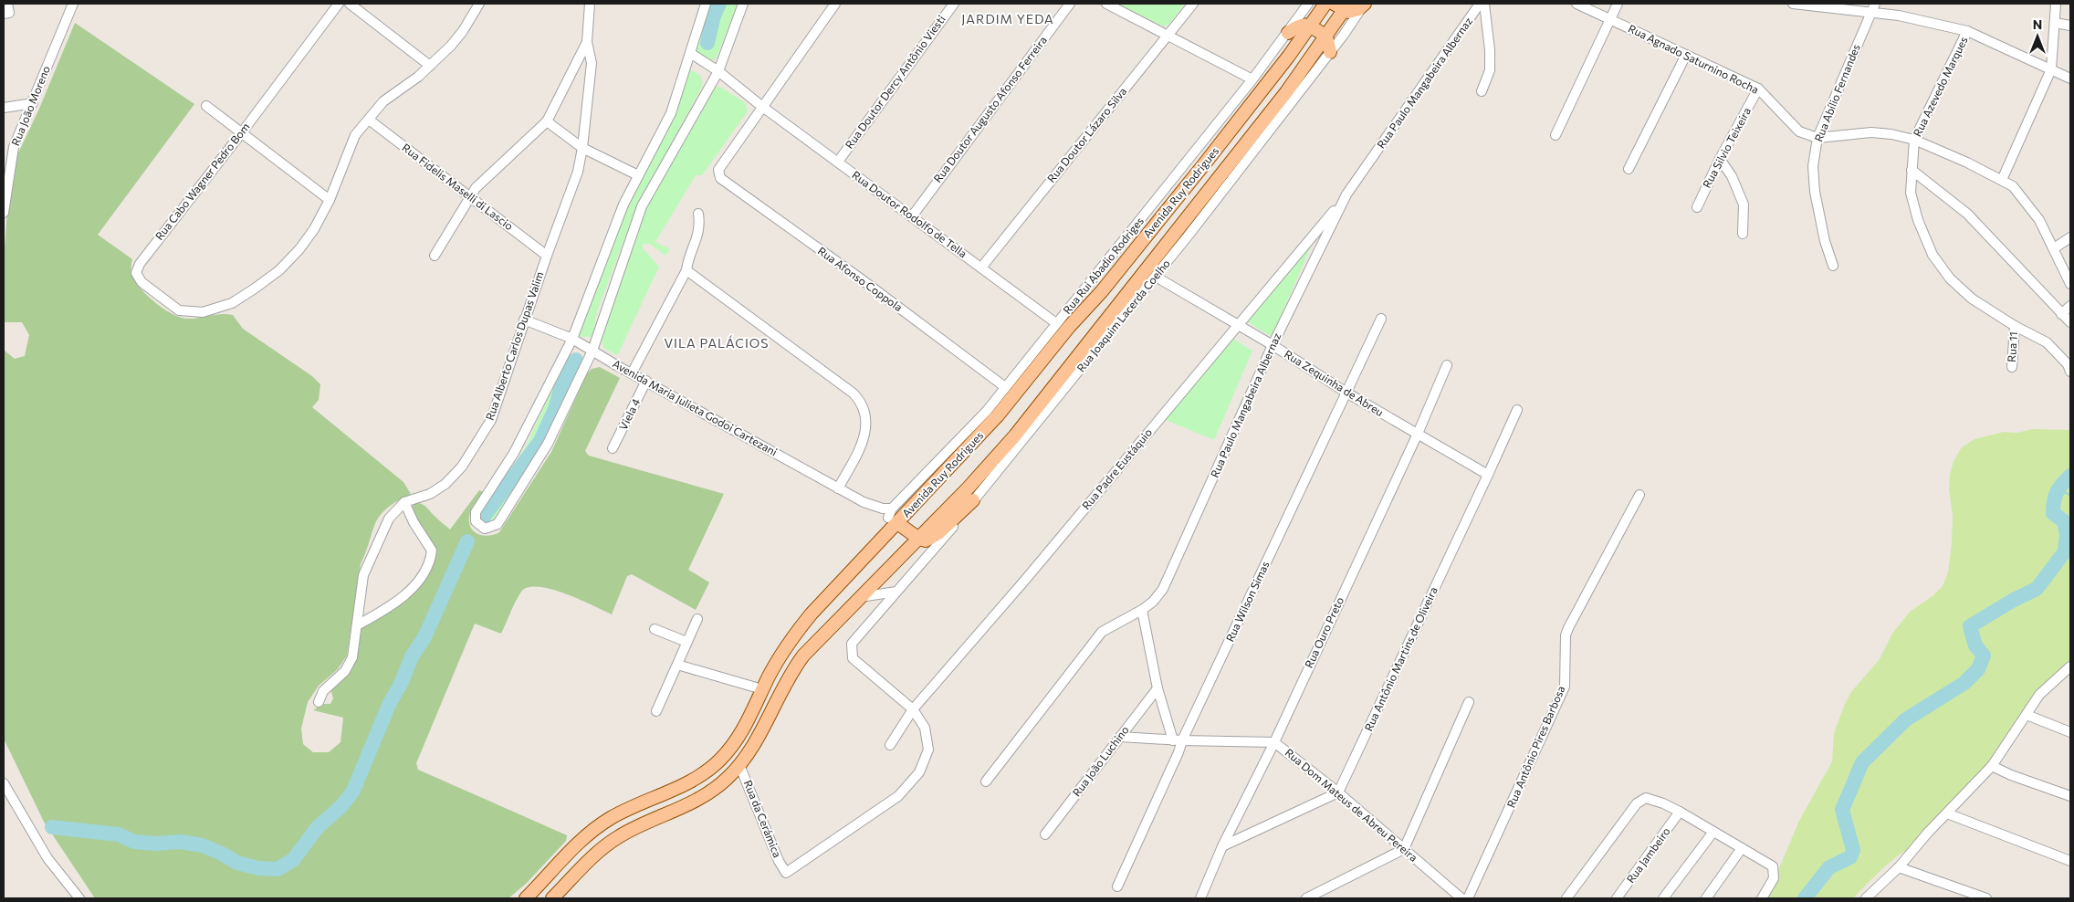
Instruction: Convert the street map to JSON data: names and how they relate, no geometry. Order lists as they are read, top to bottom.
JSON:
{
  "streets": {
    "main road": ["Avenida Ruy Rodrigues"],
    "street": [
      "Rua Agnado Saturnino Rocha",
      "Rua Doutor Dercy Antônio Viesti",
      "Rua Paulo Mangabeira Albernaz",
      "Rua Azevedo Marques",
      "Rua Abílio Fernandes",
      "Rua João Moreno",
      "Rua Doutor Augusto Afonso Ferreira",
      "Rua Doutor Lázaro Silva",
      "Rua Silvio Teixeira",
      "Rua Cabo Wagner Pedro Bom",
      "Rua Fidelis Maselli di Lascio",
      "Rua Doutor Rodolfo de Tella",
      "Rua Rui Abadio Rodriges",
      "Rua Afonso Coppola",
      "Rua Joaquim Lacerda Coelho",
      "Rua Alberto Carlos Dupas Valim",
      "Rua 11",
      "Rua Zequinha de Abreu",
      "Avenida Maria Julieta Godoi Cartezani",
      "Viela 4",
      "Rua Padre Eustáquio",
      "Rua Wilson Simas",
      "Rua Ouro Preto",
      "Rua Antônio Martins de Oliveira",
      "Rua Antônio Pires Barbosa",
      "Rua João Luchino",
      "Rua Dom Mateus de Abreu Pereira",
      "Rua da Cerámica",
      "Rua Jambeiro"
    ]
  },
  "crossings": [
    ["Rua Agnado Saturnino Rocha", "Rua Abílio Fernandes"],
    ["Rua Agnado Saturnino Rocha", "Rua Silvio Teixeira"],
    ["Rua Doutor Dercy Antônio Viesti", "Rua Doutor Rodolfo de Tella"],
    ["Rua Paulo Mangabeira Albernaz", "Rua Zequinha de Abreu"],
    ["Rua Paulo Mangabeira Albernaz", "Rua Padre Eustáquio"],
    ["Rua Azevedo Marques", "Rua 11"],
    ["Rua Doutor Augusto Afonso Ferreira", "Rua Doutor Rodolfo de Tella"],
    ["Rua Doutor Lázaro Silva", "Rua Doutor Rodolfo de Tella"],
    ["Rua Fidelis Maselli di Lascio", "Rua Alberto Carlos Dupas Valim"],
    ["Avenida Ruy Rodrigues", "Rua Rui Abadio Rodriges"],
    ["Avenida Ruy Rodrigues", "Avenida Maria Julieta Godoi Cartezani"],
    ["Avenida Ruy Rodrigues", "Rua da Cerámica"],
    ["Rua Doutor Rodolfo de Tella", "Rua Rui Abadio Rodriges"],
    ["Rua Doutor Rodolfo de Tella", "Rua Afonso Coppola"],
    ["Rua Rui Abadio Rodriges", "Rua Afonso Coppola"],
    ["Rua Rui Abadio Rodriges", "Avenida Maria Julieta Godoi Cartezani"],
    ["Rua Joaquim Lacerda Coelho", "Rua Zequinha de Abreu"],
    ["Rua Joaquim Lacerda Coelho", "Rua Padre Eustáquio"],
    ["Rua Joaquim Lacerda Coelho", "Rua da Cerámica"],
    ["Rua Alberto Carlos Dupas Valim", "Avenida Maria Julieta Godoi Cartezani"],
    ["Rua Zequinha de Abreu", "Rua Padre Eustáquio"],
    ["Rua Zequinha de Abreu", "Rua Wilson Simas"],
    ["Rua Zequinha de Abreu", "Rua Ouro Preto"],
    ["Rua Zequinha de Abreu", "Rua Antônio Martins de Oliveira"],
    ["Avenida Maria Julieta Godoi Cartezani", "Viela 4"],
    ["Rua Wilson Simas", "Rua Dom Mateus de Abreu Pereira"],
    ["Rua Ouro Preto", "Rua Dom Mateus de Abreu Pereira"],
    ["Rua Antônio Martins de Oliveira", "Rua Dom Mateus de Abreu Pereira"],
    ["Rua João Luchino", "Rua Dom Mateus de Abreu Pereira"]
  ],
  "districts": ["JARDIM YEDA", "VILA PALÁCIOS"],
  "north": "top"
}
